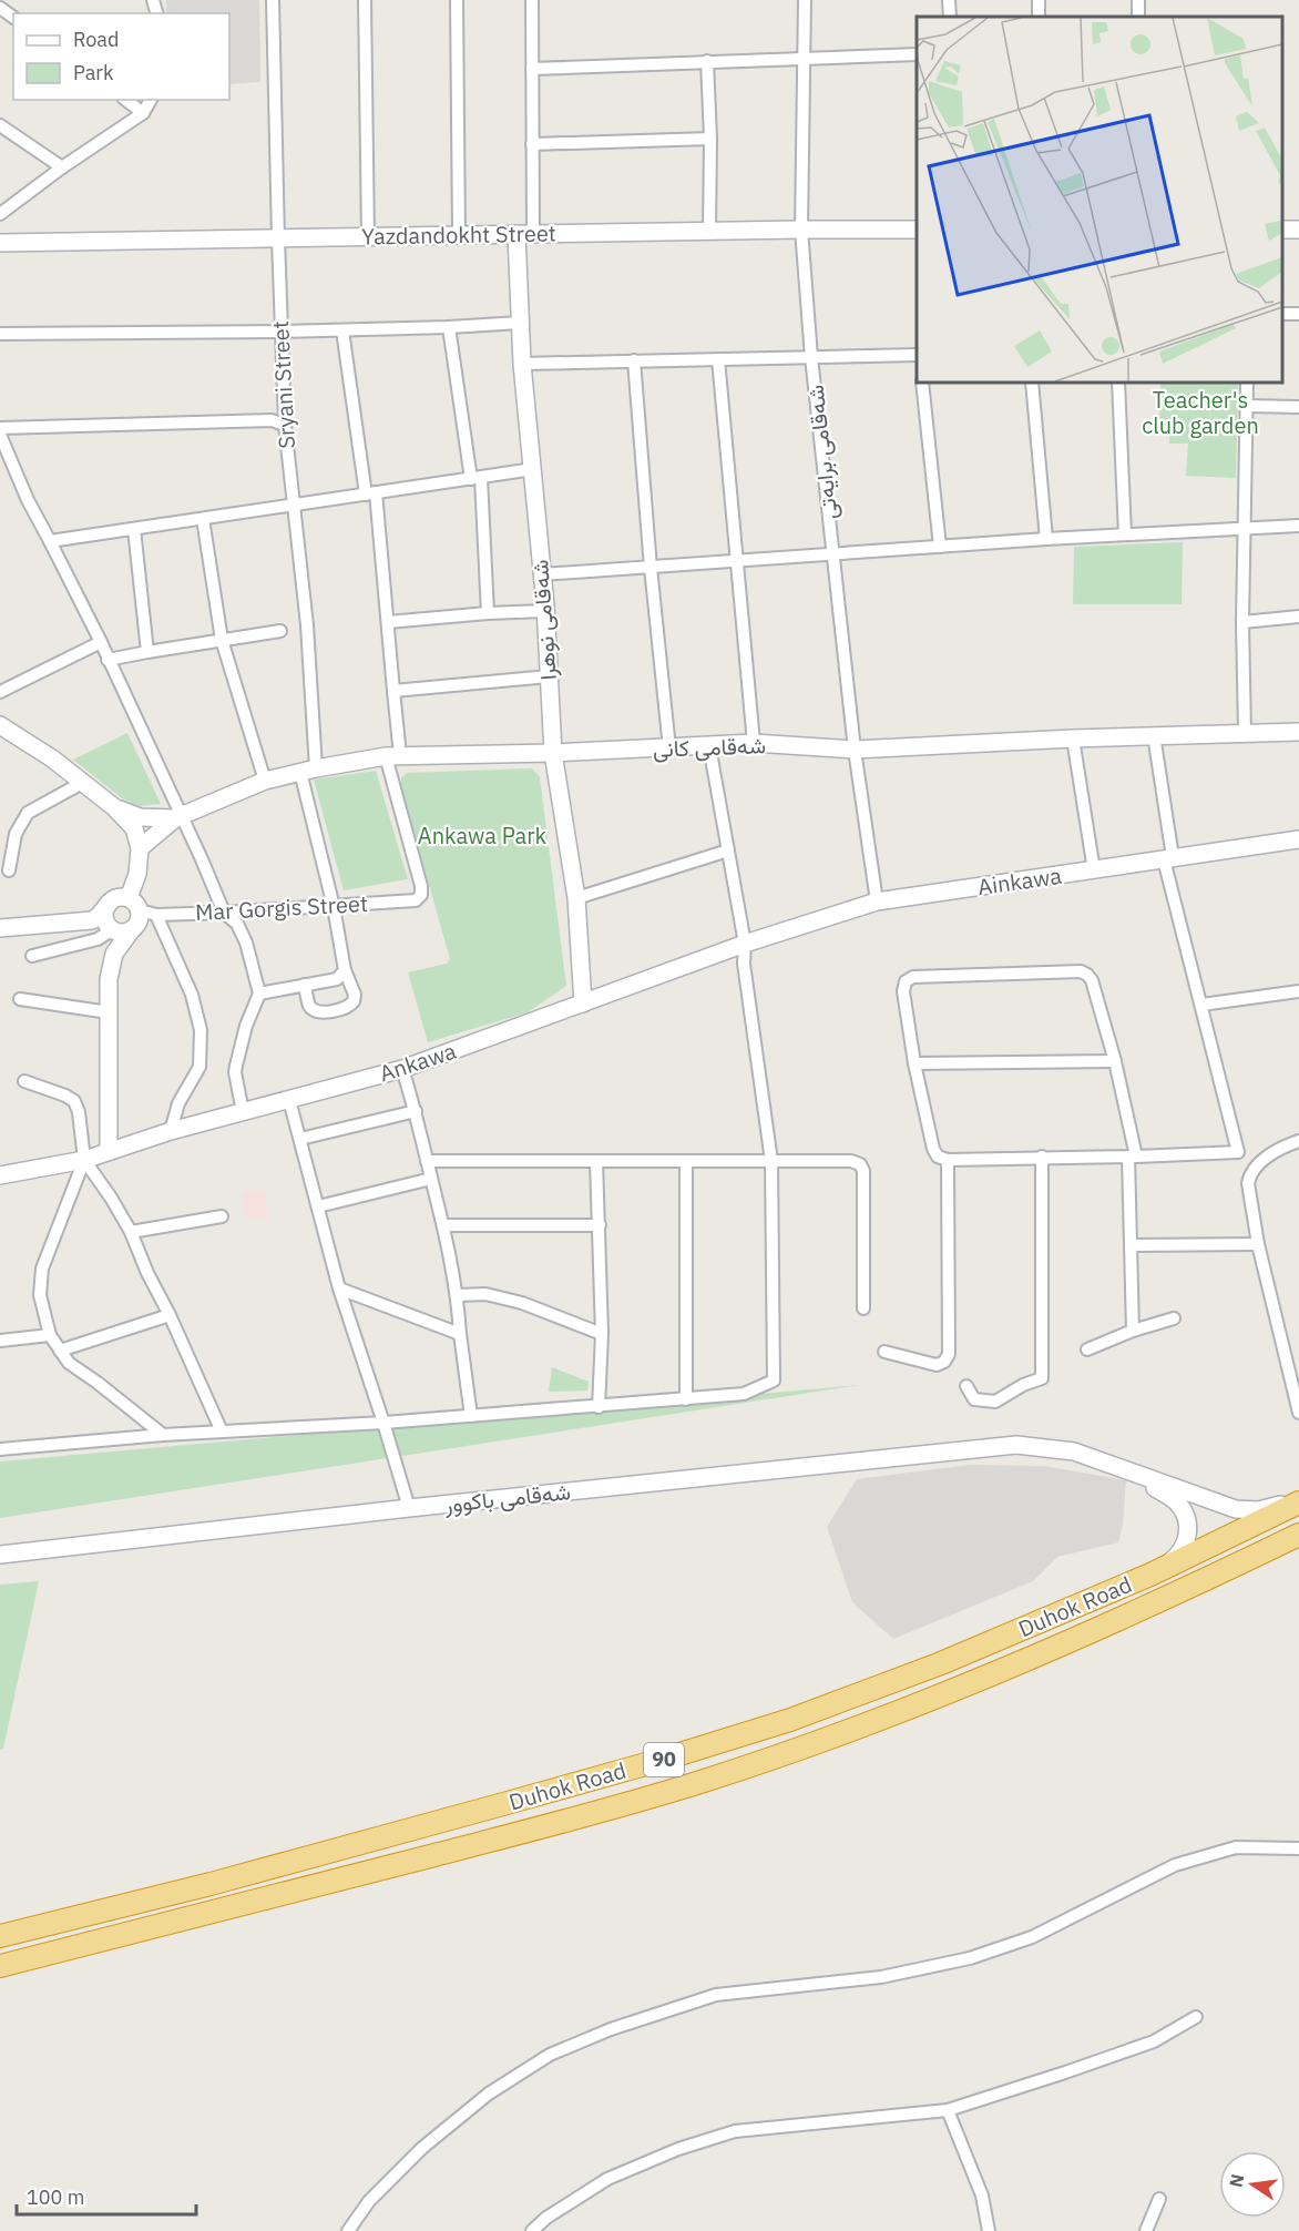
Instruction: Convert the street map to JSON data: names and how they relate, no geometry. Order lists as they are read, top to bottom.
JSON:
{
  "streets": {
    "highway": ["Duhok Road", "90"],
    "street": [
      "Yazdandokht Street",
      "Sryani Street",
      "شەقامی برایەتی",
      "شەقامی نوهرا",
      "شەقامی کانی",
      "Ainkawa",
      "Mar Gorgis Street",
      "Ankawa",
      "شەقامی باکوور"
    ]
  },
  "crossings": [
    ["Yazdandokht Street", "Sryani Street"],
    ["Yazdandokht Street", "شەقامی برایەتی"],
    ["Yazdandokht Street", "شەقامی نوهرا"],
    ["Sryani Street", "شەقامی کانی"],
    ["Sryani Street", "Mar Gorgis Street"],
    ["شەقامی برایەتی", "شەقامی کانی"],
    ["شەقامی برایەتی", "Ainkawa"],
    ["شەقامی نوهرا", "شەقامی کانی"],
    ["شەقامی نوهرا", "Ankawa"],
    ["شەقامی کانی", "Mar Gorgis Street"],
    ["Ainkawa", "Ankawa"]
  ],
  "parks": ["Teacher's club garden", "Ankawa Park"],
  "legend": ["Road", "Park"],
  "scale_bar": "100 m",
  "north": "left"
}
